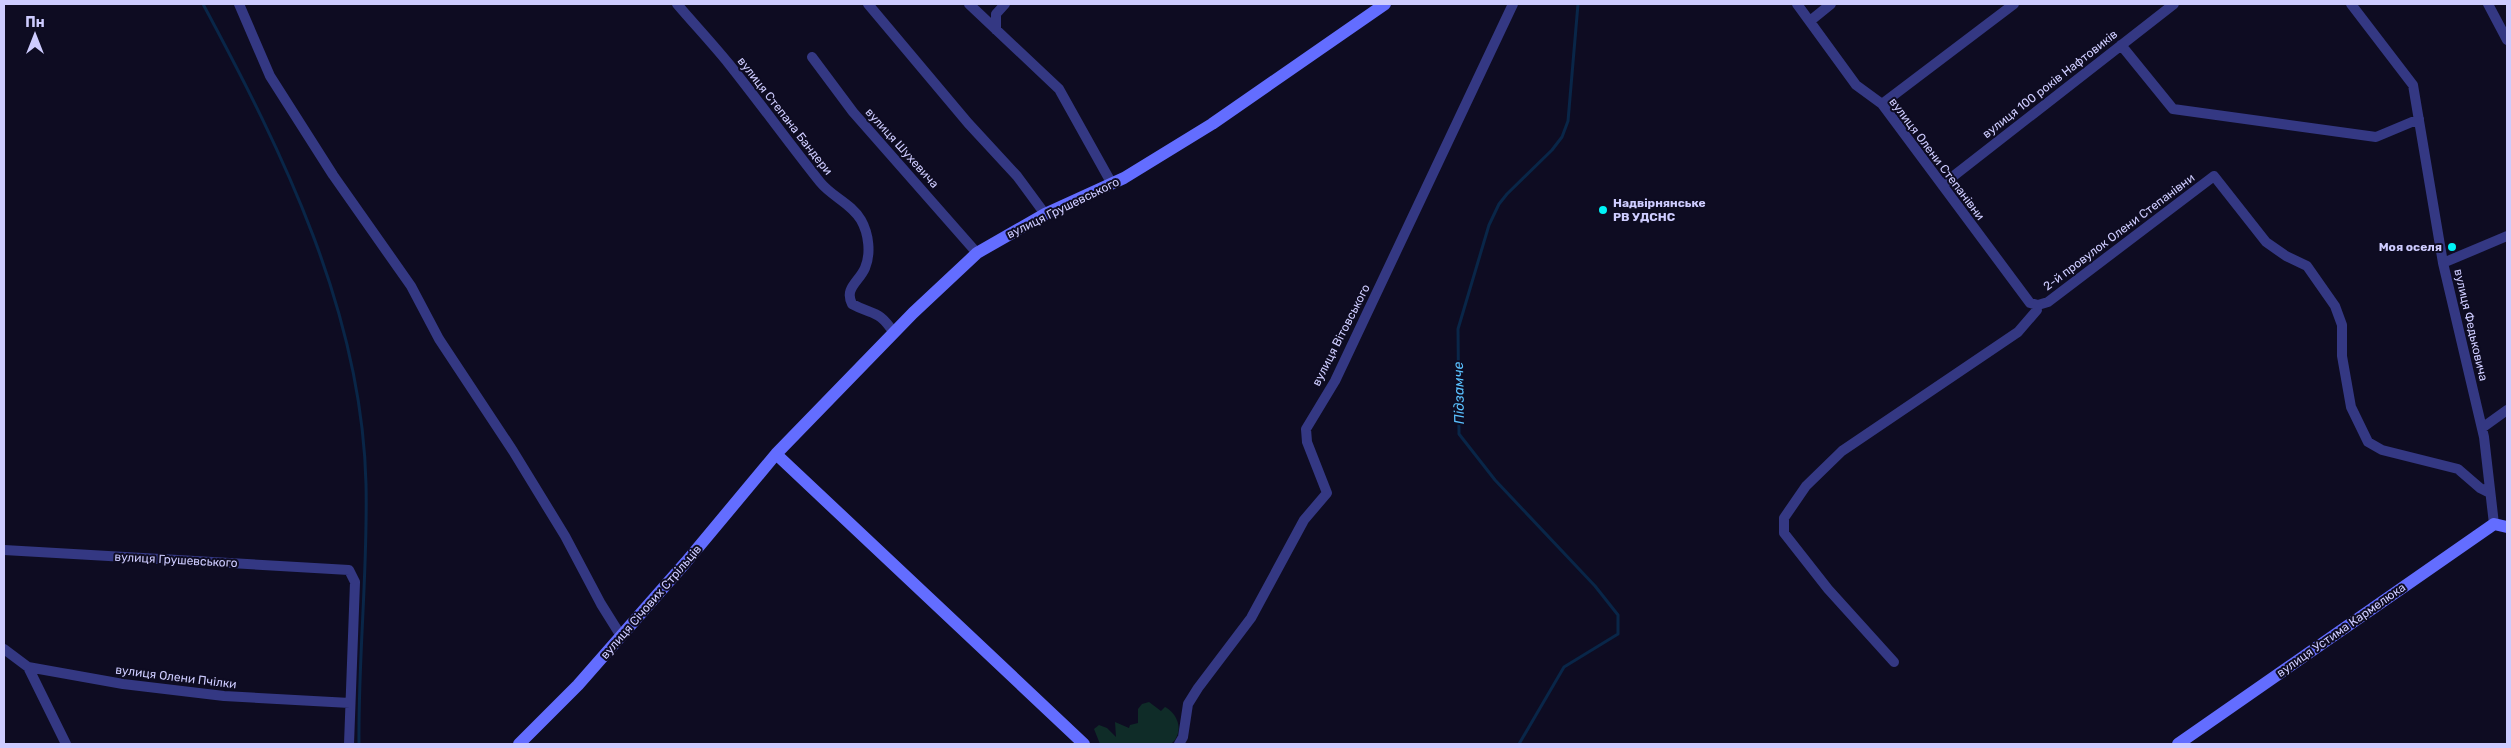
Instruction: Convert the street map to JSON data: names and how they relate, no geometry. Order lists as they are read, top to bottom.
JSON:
{
  "streets": {
    "street": [
      "вулиця 100 років Нафтовиків",
      "вулиця Степана Бандери",
      "вулиця Шухевича",
      "вулиця Олени Степанівни",
      "вулиця Грушевського",
      "2-й провулок Олени Степанівни",
      "вулиця Федьковича",
      "вулиця Вітовського",
      "вулиця Січових Стрільців",
      "вулиця Устима Кармелюка",
      "вулиця Олени Пчілки"
    ]
  },
  "crossings": [
    ["вулиця 100 років Нафтовиків", "вулиця Олени Степанівни"],
    ["вулиця Степана Бандери", "вулиця Грушевського"],
    ["вулиця Шухевича", "вулиця Грушевського"],
    ["вулиця Олени Степанівни", "2-й провулок Олени Степанівни"],
    ["вулиця Грушевського", "вулиця Січових Стрільців"],
    ["вулиця Грушевського", "вулиця Олени Пчілки"],
    ["2-й провулок Олени Степанівни", "вулиця Федьковича"],
    ["вулиця Федьковича", "вулиця Устима Кармелюка"]
  ],
  "water": ["Підзамче"],
  "places": ["Надвірнянське РВ УДСНС", "Моя оселя"],
  "north": "top"
}
